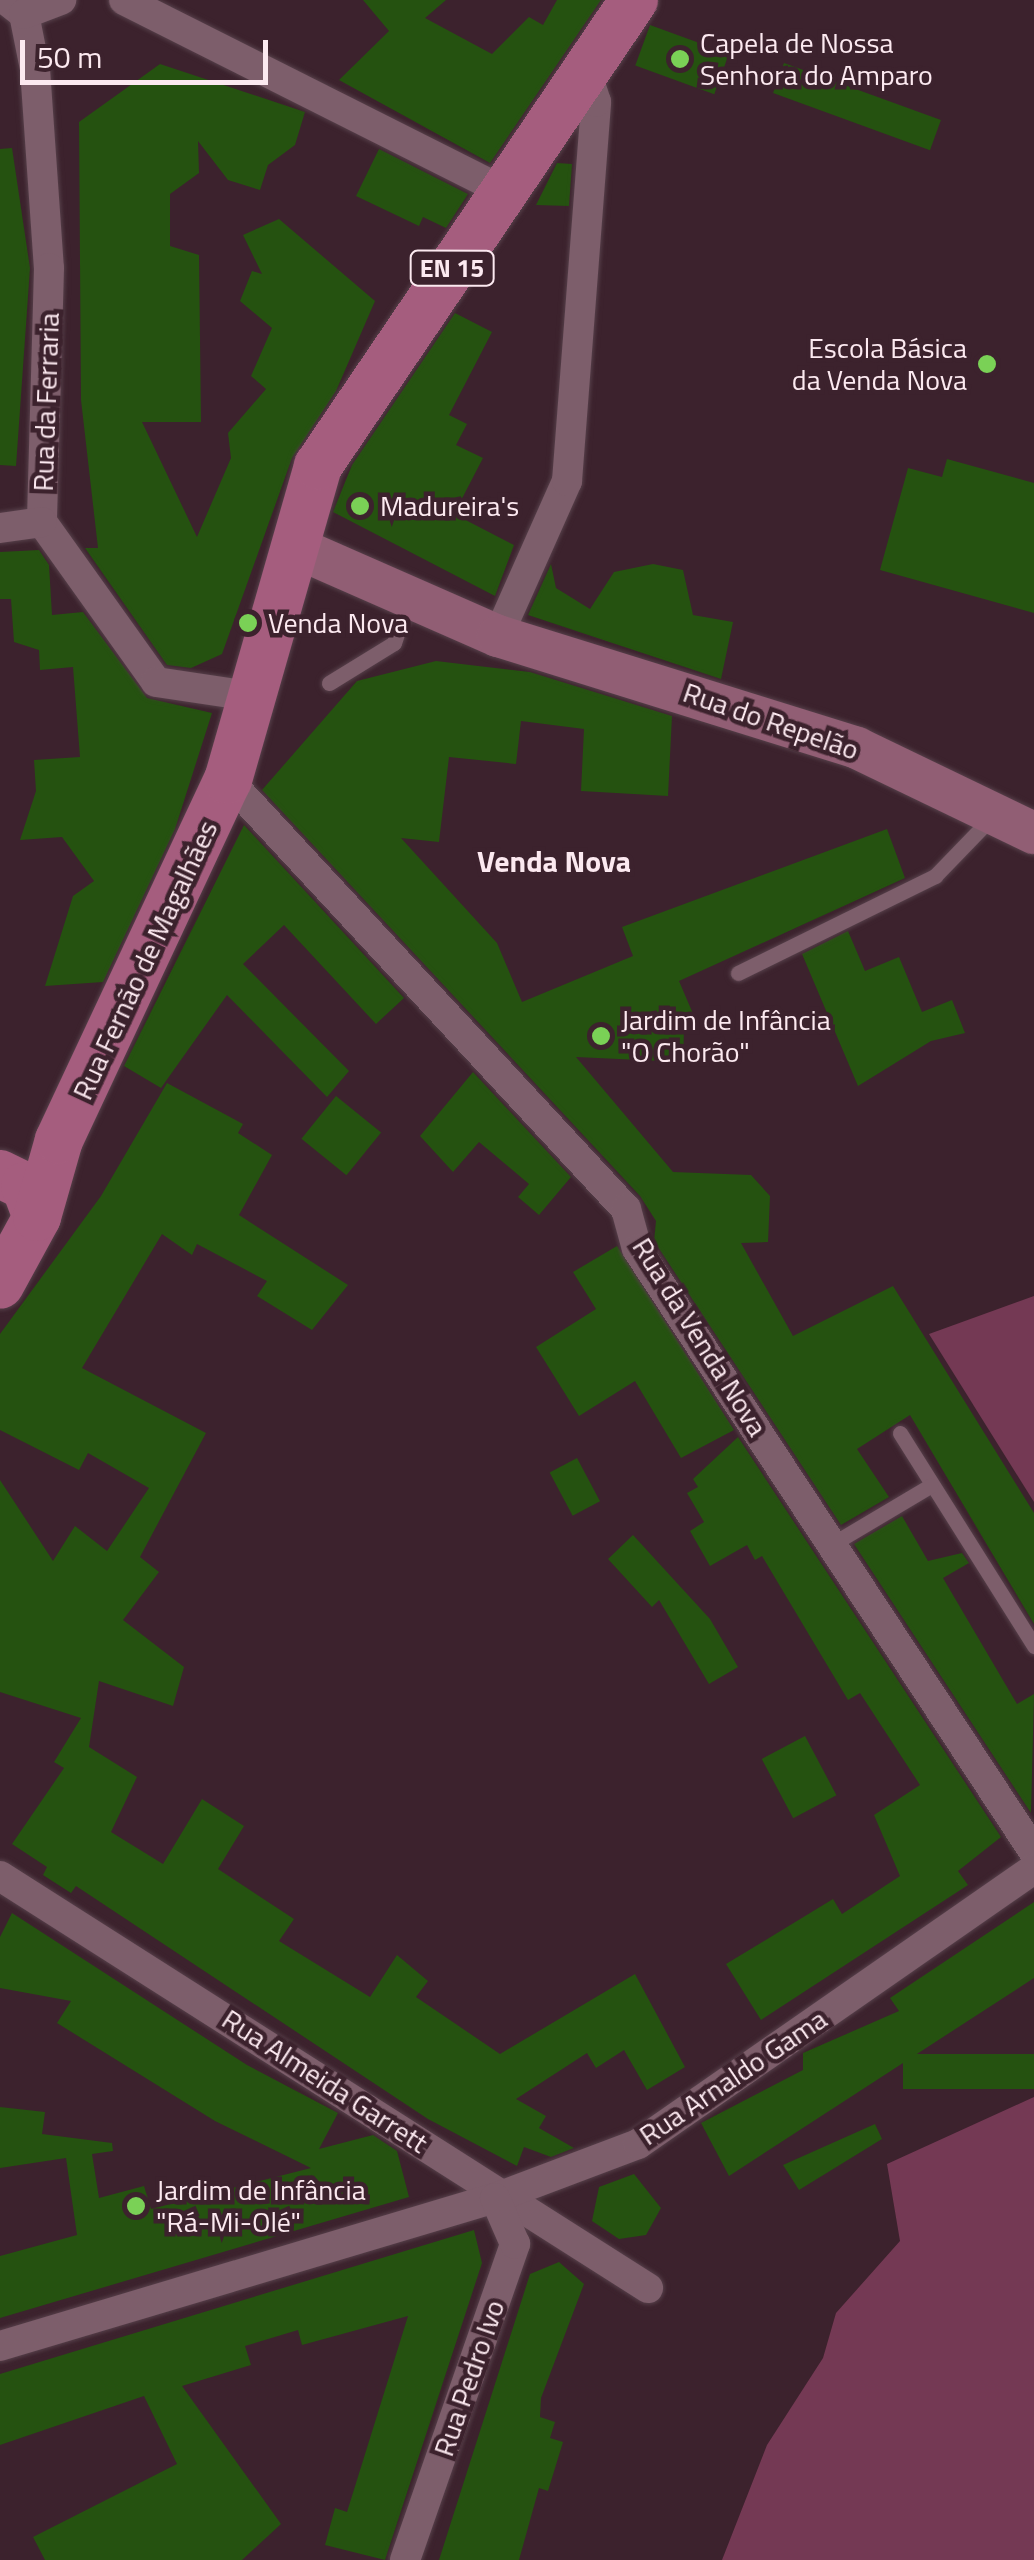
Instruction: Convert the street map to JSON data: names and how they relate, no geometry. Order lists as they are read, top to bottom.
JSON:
{
  "streets": {
    "main road": ["EN 15", "Rua Fernão de Magalhães"],
    "street": [
      "Rua da Ferraria",
      "Rua do Repelão",
      "Rua da Venda Nova",
      "Rua Arnaldo Gama",
      "Rua Almeida Garrett",
      "Rua Pedro Ivo"
    ]
  },
  "crossings": [
    ["EN 15", "Rua da Ferraria"],
    ["EN 15", "Rua do Repelão"],
    ["EN 15", "Rua Fernão de Magalhães"],
    ["EN 15", "Rua da Venda Nova"],
    ["Rua Fernão de Magalhães", "Rua da Venda Nova"],
    ["Rua Arnaldo Gama", "Rua Almeida Garrett"],
    ["Rua Arnaldo Gama", "Rua Pedro Ivo"],
    ["Rua Almeida Garrett", "Rua Pedro Ivo"]
  ],
  "districts": ["Venda Nova"],
  "places": [
    "Capela de Nossa Senhora do Amparo",
    "Escola Básica da Venda Nova",
    "Madureira's",
    "Venda Nova",
    "Jardim de Infância \"O Chorão\"",
    "Jardim de Infância \"Rá-Mi-Olé\""
  ],
  "scale_bar": "50 m"
}
